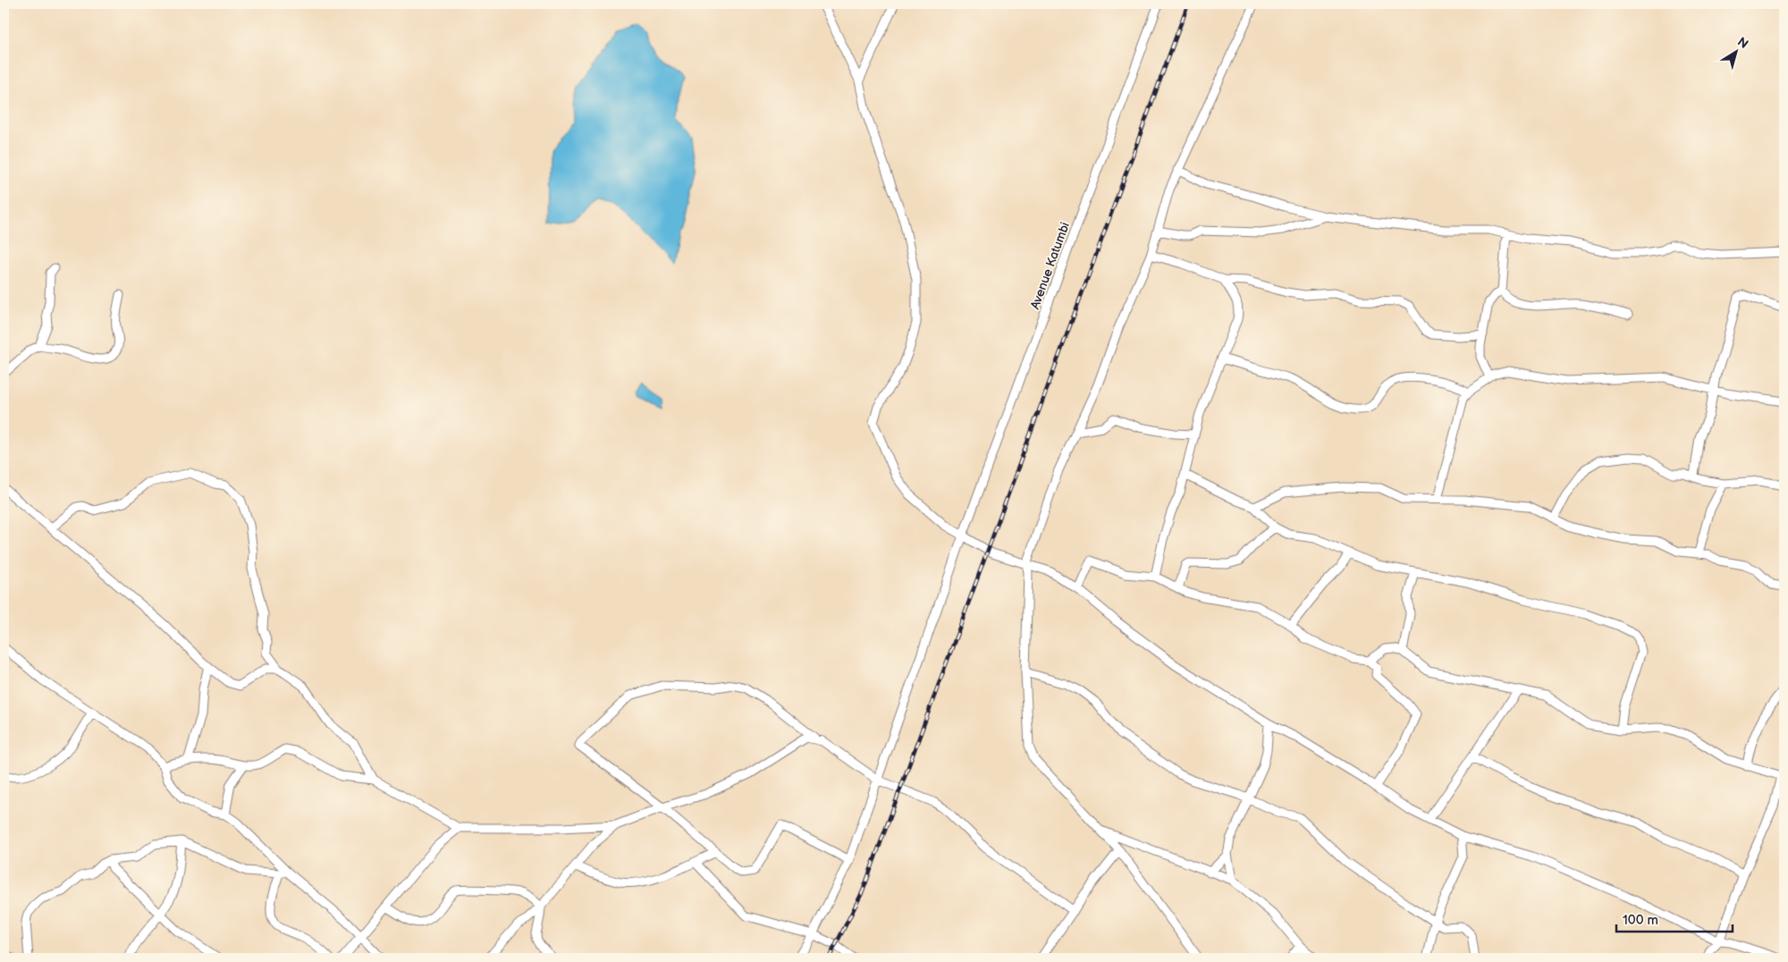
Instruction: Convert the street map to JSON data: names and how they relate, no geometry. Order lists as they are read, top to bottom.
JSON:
{
  "streets": {
    "street": ["Avenue Katumbi"]
  },
  "scale_bar": "100 m",
  "north": "top right"
}
